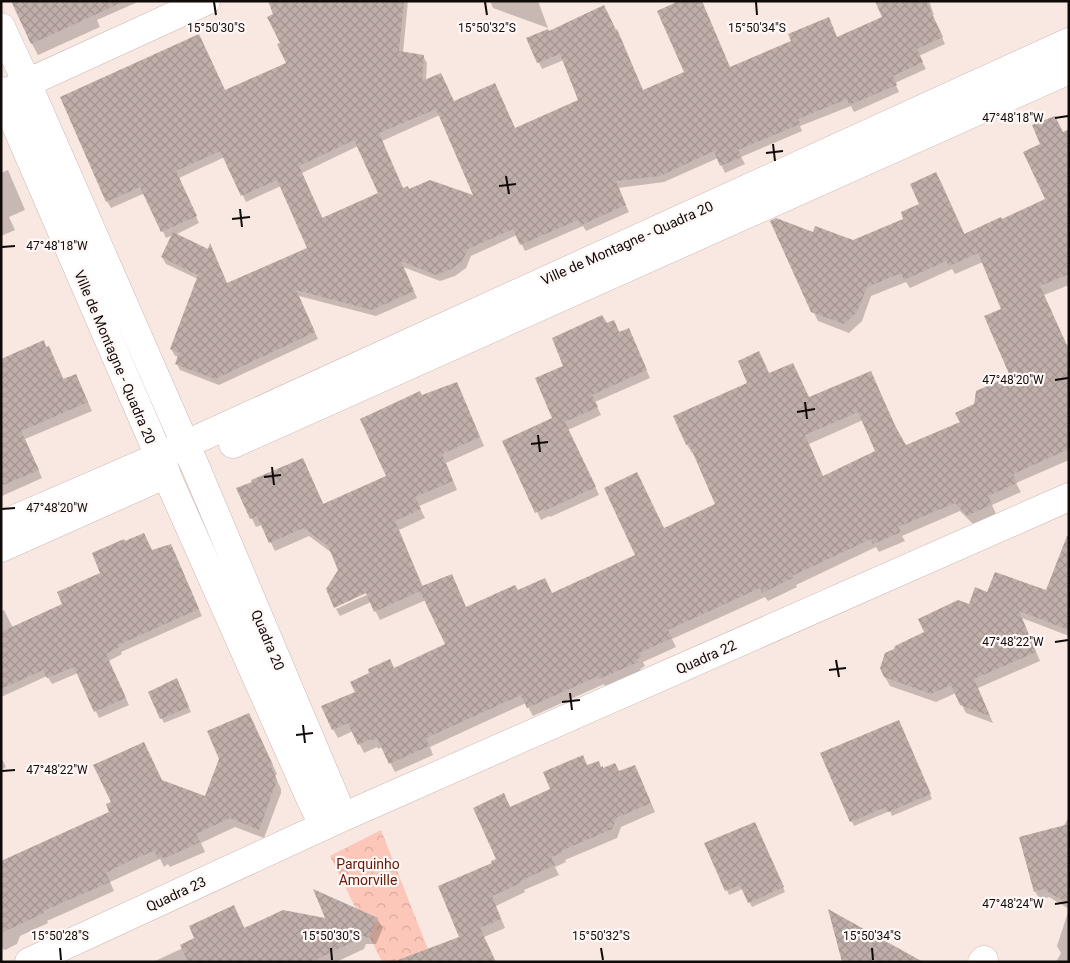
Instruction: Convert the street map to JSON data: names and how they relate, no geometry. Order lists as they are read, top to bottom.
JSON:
{
  "streets": {
    "street": [
      "Ville de Montagne - Quadra 20",
      "Quadra 20",
      "Quadra 22",
      "Quadra 23"
    ]
  },
  "crossings": [
    ["Ville de Montagne - Quadra 20", "Quadra 20"],
    ["Quadra 20", "Quadra 22"],
    ["Quadra 20", "Quadra 23"],
    ["Quadra 22", "Quadra 23"]
  ],
  "parks": ["Parquinho Amorville"],
  "coordinates": [
    "15°50'30\"S",
    "15°50'32\"S",
    "15°50'34\"S",
    "47°48'18\"W",
    "47°48'20\"W",
    "47°48'22\"W",
    "47°48'24\"W",
    "15°50'28\"S"
  ]
}
